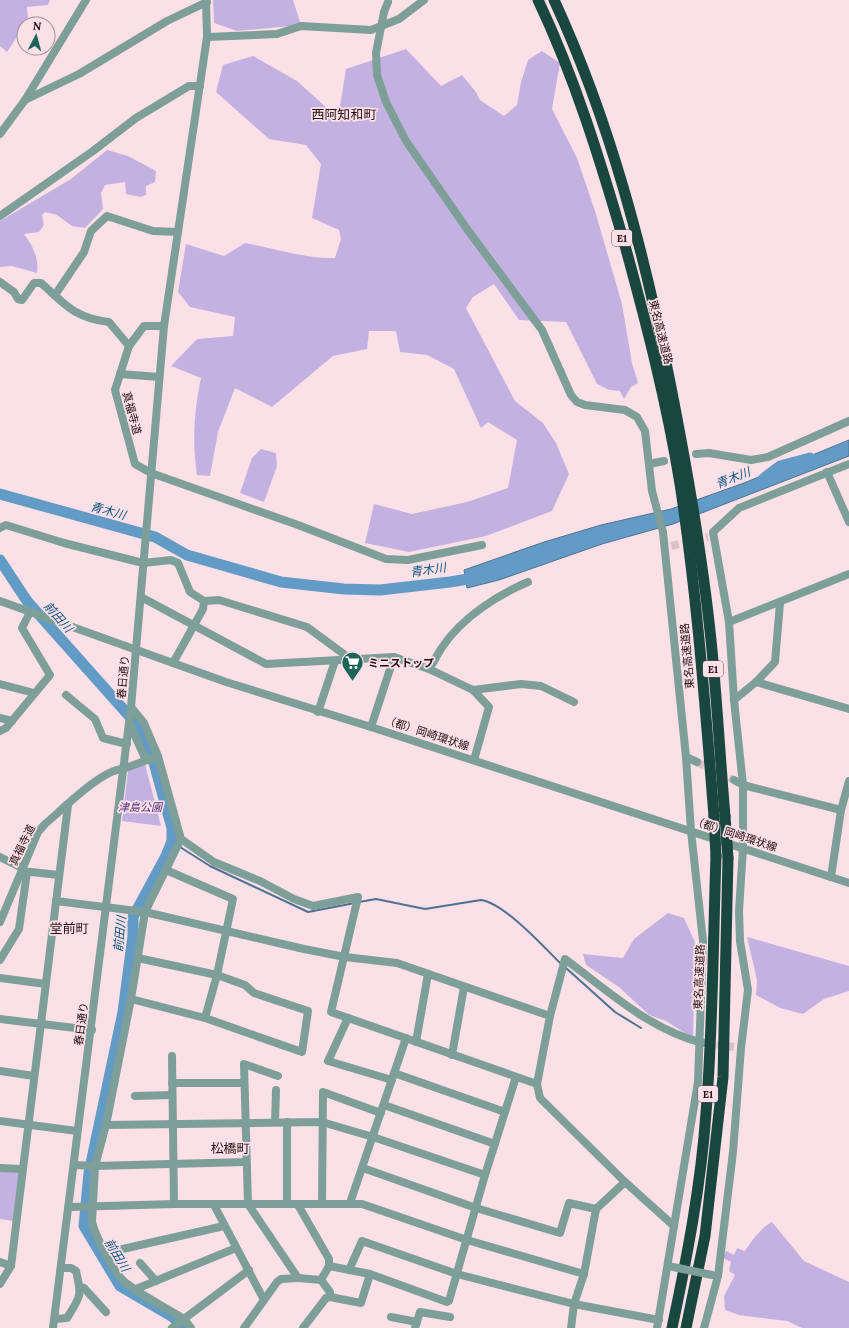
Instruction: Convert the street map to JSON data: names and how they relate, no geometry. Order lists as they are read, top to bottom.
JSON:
{
  "streets": {
    "highway": ["E1", "東名高速道路"],
    "street": ["真福寺道", "春日通り", "（都）岡崎環状線"]
  },
  "crossings": [
    ["真福寺道", "春日通り"],
    ["春日通り", "（都）岡崎環状線"]
  ],
  "districts": ["西阿知和町", "堂前町", "松橋町"],
  "water": ["青木川", "前田川"],
  "parks": ["津島公園"],
  "places": {
    "supermarket": ["ミニストップ"]
  },
  "north": "top"
}
